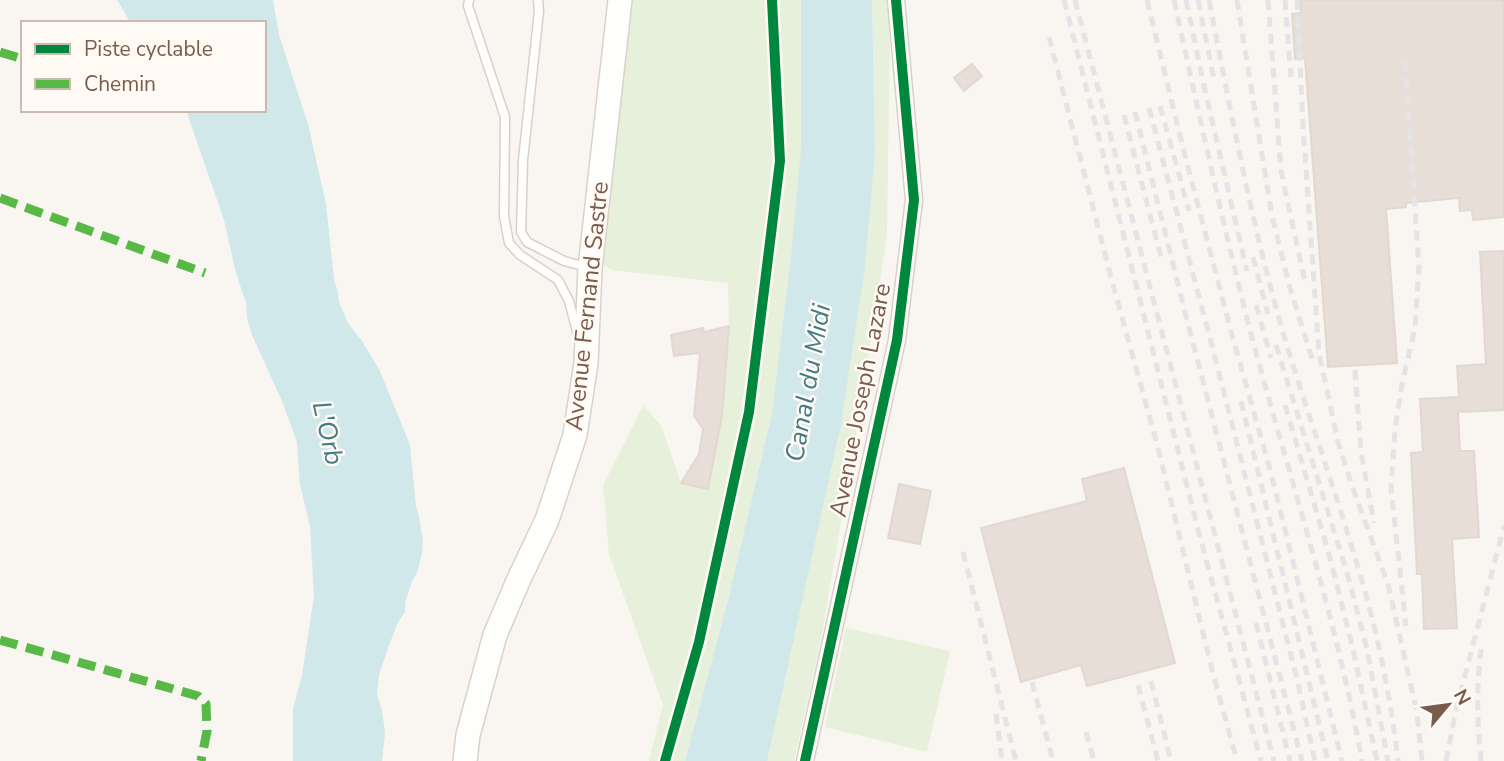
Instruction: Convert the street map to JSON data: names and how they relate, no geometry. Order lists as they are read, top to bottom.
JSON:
{
  "streets": {
    "main road": ["Avenue Fernand Sastre"],
    "street": ["Avenue Joseph Lazare"]
  },
  "water": ["Canal du Midi", "L'Orb"],
  "legend": ["Piste cyclable", "Chemin"],
  "north": "top right"
}
